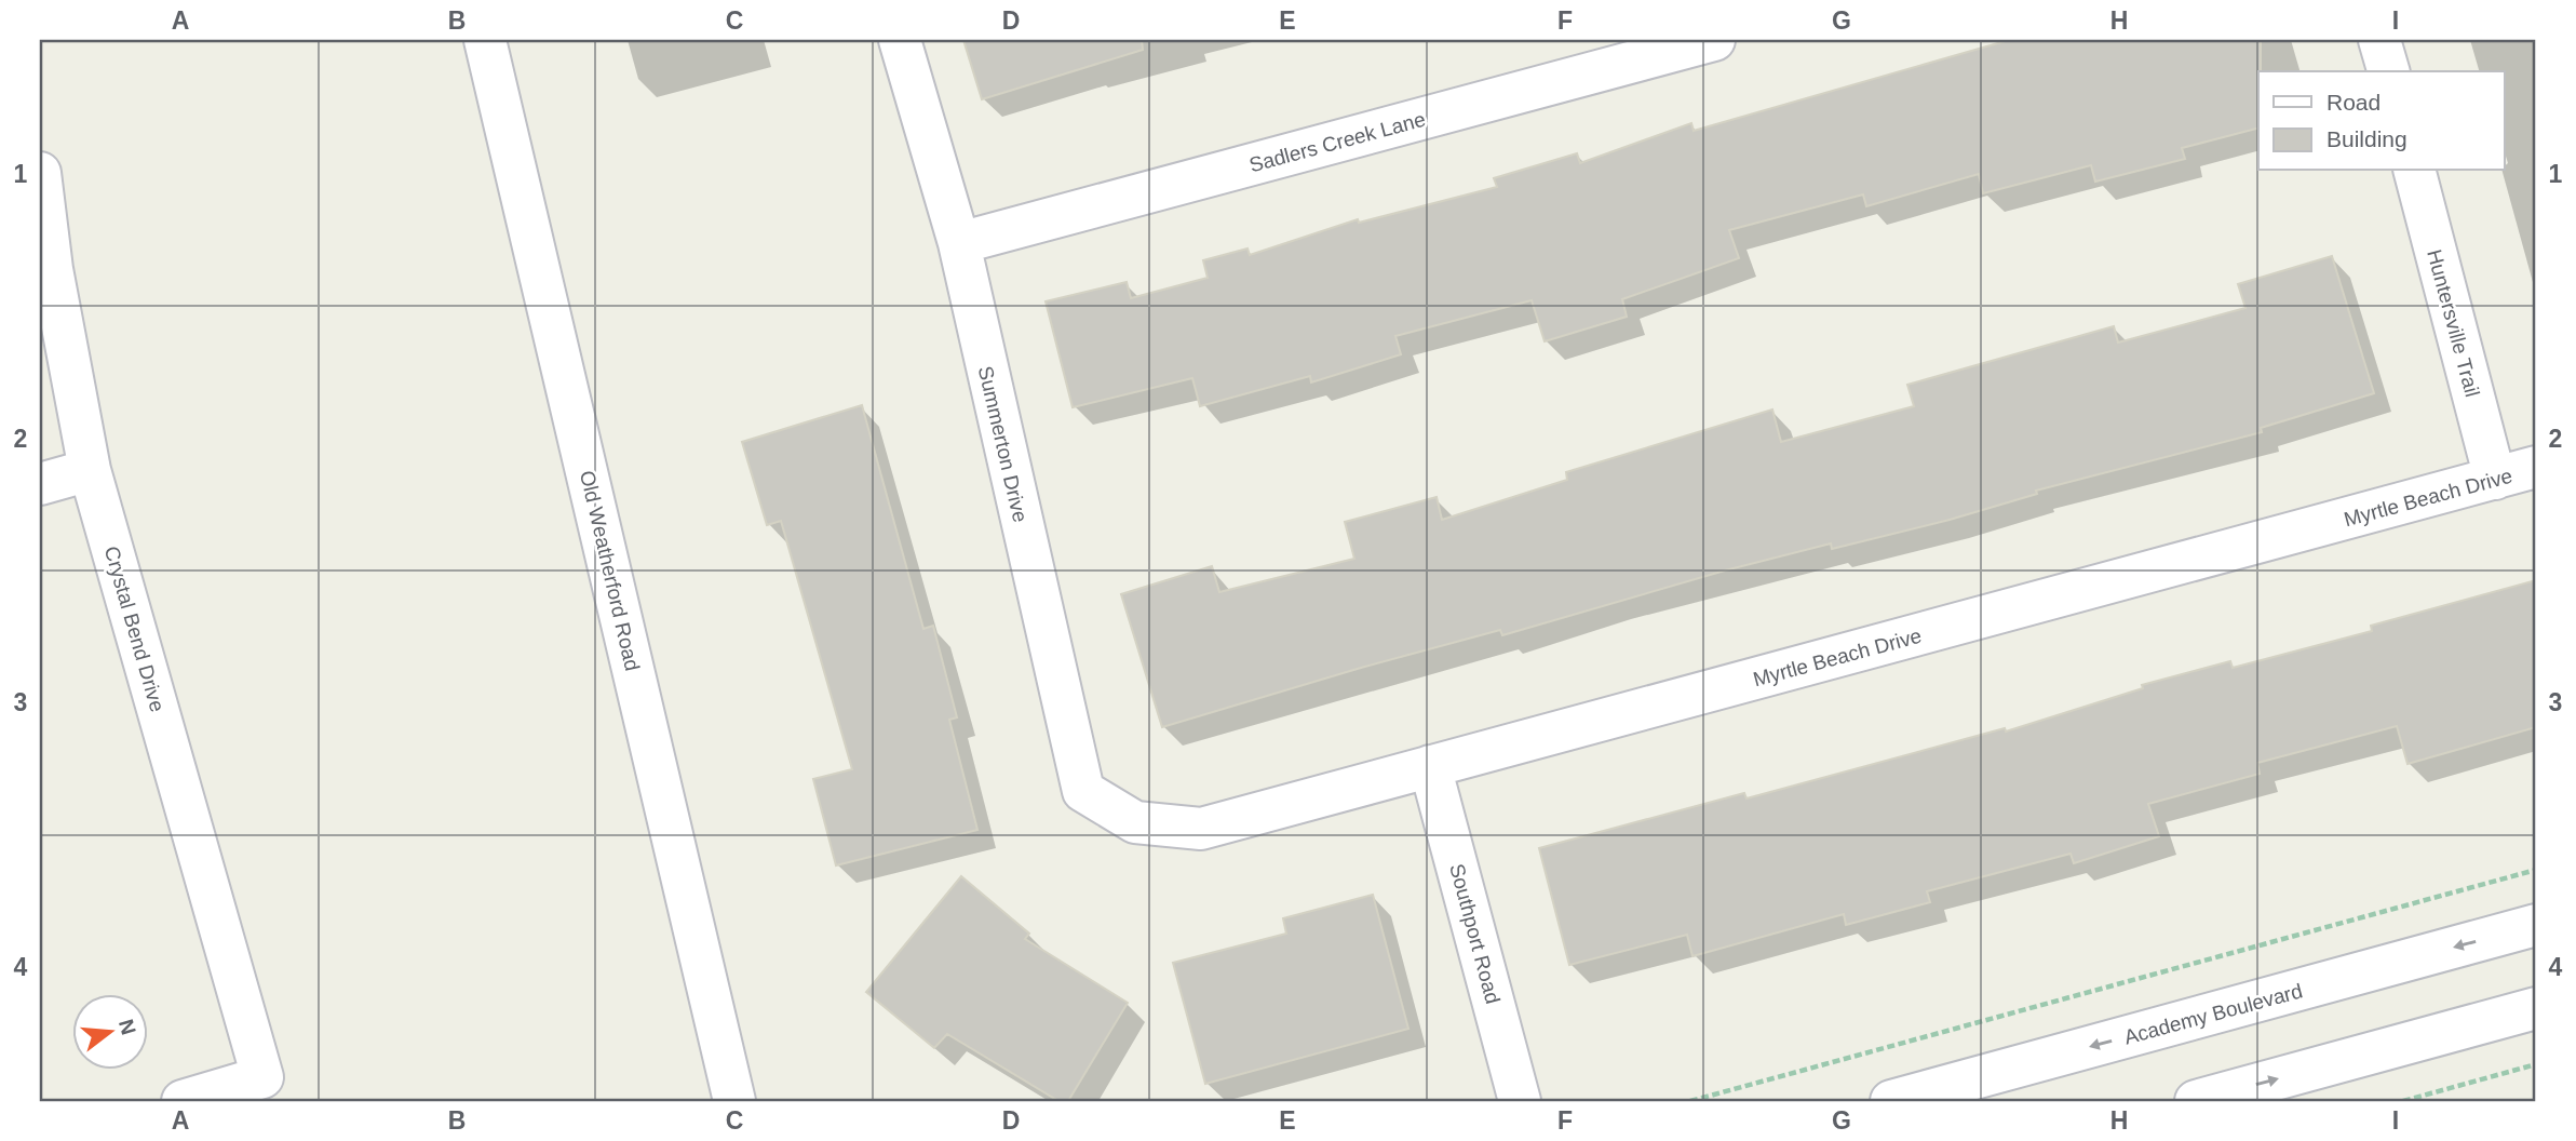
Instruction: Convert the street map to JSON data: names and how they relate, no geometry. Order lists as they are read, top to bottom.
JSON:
{
  "streets": {
    "street": [
      "Sadlers Creek Lane",
      "Huntersville Trail",
      "Summerton Drive",
      "Myrtle Beach Drive",
      "Old Weatherford Road",
      "Crystal Bend Drive",
      "Southport Road",
      "Academy Boulevard"
    ]
  },
  "crossings": [
    ["Sadlers Creek Lane", "Summerton Drive"],
    ["Huntersville Trail", "Myrtle Beach Drive"],
    ["Summerton Drive", "Myrtle Beach Drive"],
    ["Myrtle Beach Drive", "Southport Road"]
  ],
  "legend": ["Road", "Building"],
  "north": "right",
  "grid": {
    "columns": [
      "A",
      "B",
      "C",
      "D",
      "E",
      "F",
      "G",
      "H",
      "I"
    ],
    "rows": [
      "1",
      "2",
      "3",
      "4"
    ]
  }
}
